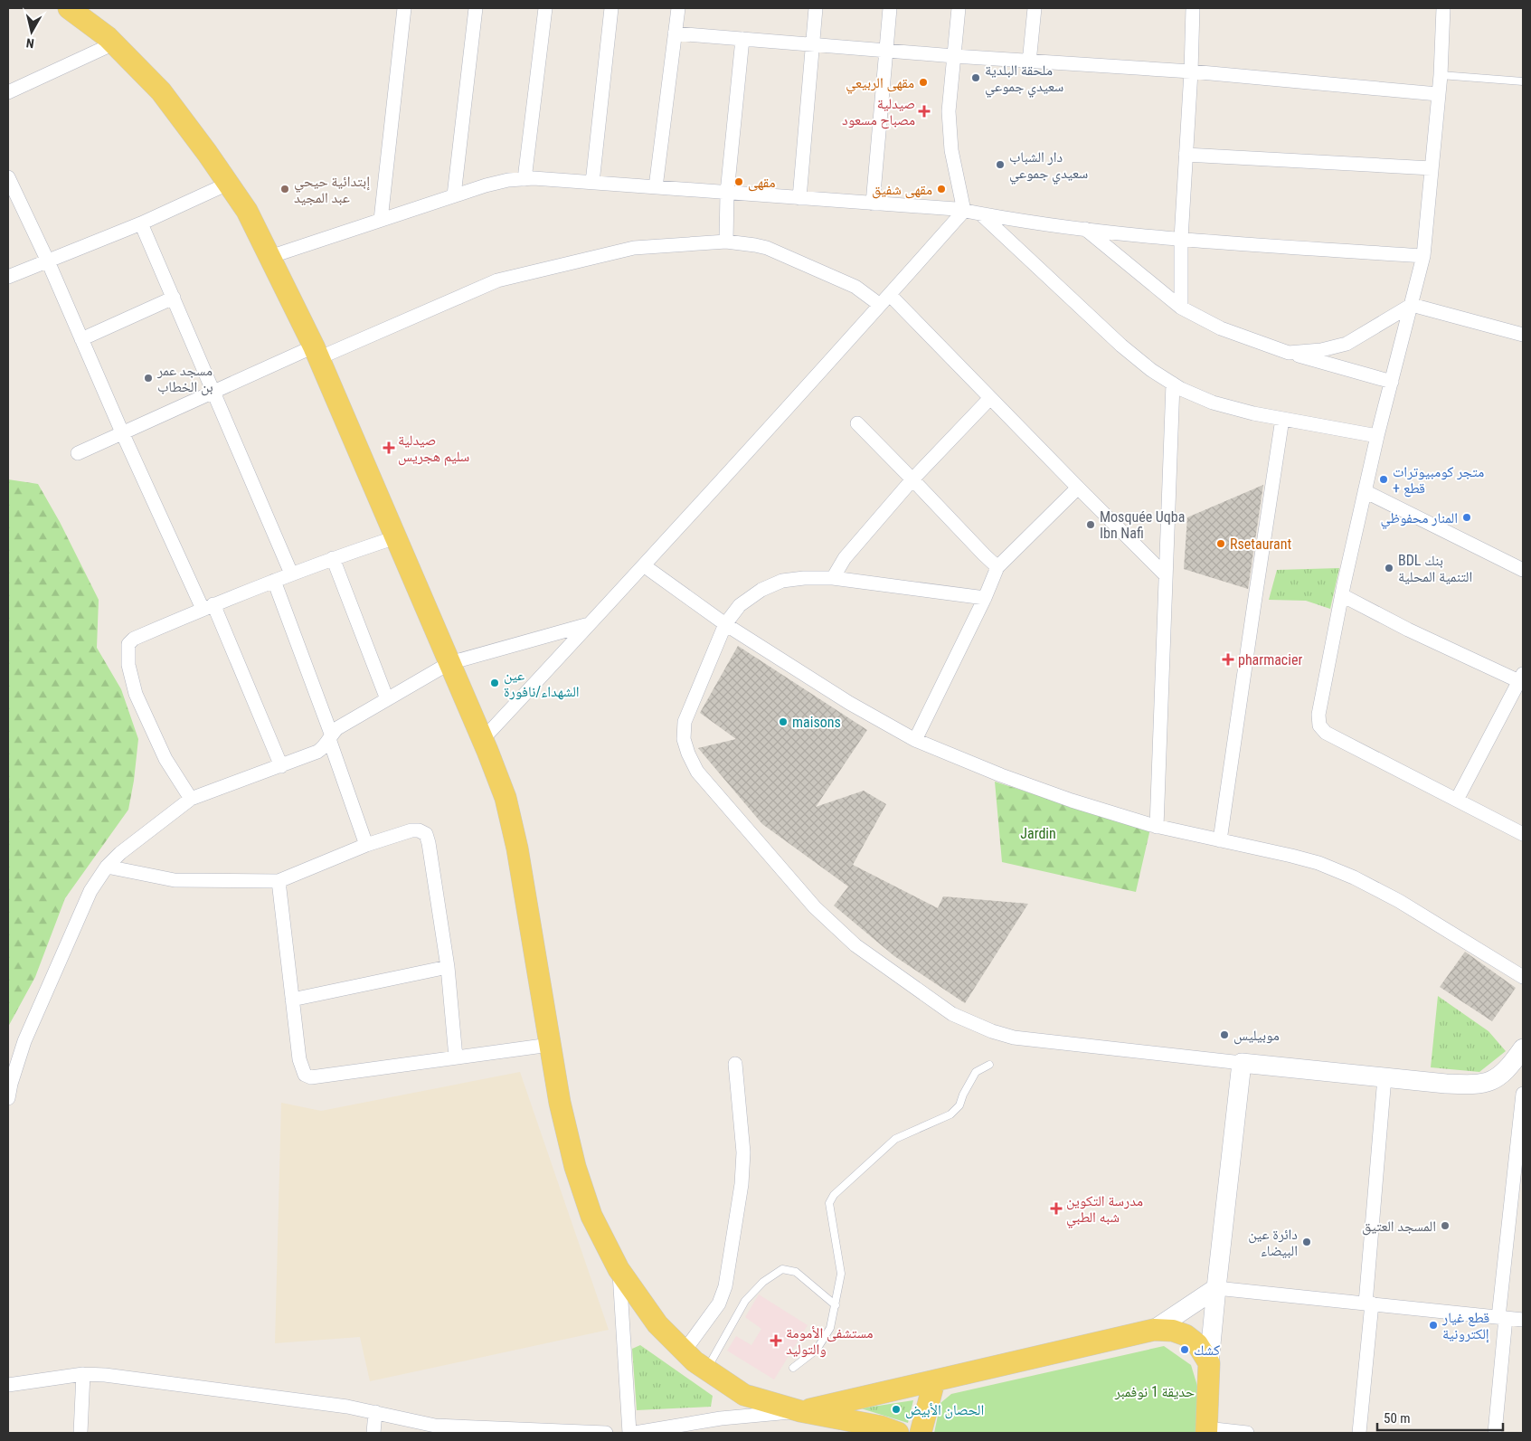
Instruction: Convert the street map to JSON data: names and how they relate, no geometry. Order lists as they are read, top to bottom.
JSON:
{
  "parks": ["Jardin", "حديقة 1 نوفمبر"],
  "places": {
    "other": [
      "ملحقة البلدية سعيدي جموعي",
      "مقهى الربيعي",
      "دار الشباب سعيدي جموعي",
      "مقهى",
      "إبتدائية حيحي عبد المجيد",
      "مقهى شفيق",
      "مسجد عمر بن الخطاب",
      "متجر كومبيوترات + قطع",
      "المنار محفوظي",
      "Mosquée Uqba Ibn Nafi",
      "Rsetaurant",
      "BDL بنك التنمية المحلية",
      "عين الشهداء/نافورة",
      "maisons",
      "موبيليس",
      "المسجد العتيق",
      "دائرة عين البيضاء",
      "قطع غيار إلكترونية",
      "كشك",
      "الحصان الأبيض"
    ],
    "health": [
      "صيدلية مصباح مسعود",
      "صيدلية سليم هجريس",
      "pharmacier",
      "مدرسة التكوين شبه الطبي",
      "مستشفى الأمومة والتوليد"
    ]
  },
  "scale_bar": "50 m",
  "north": "bottom"
}
